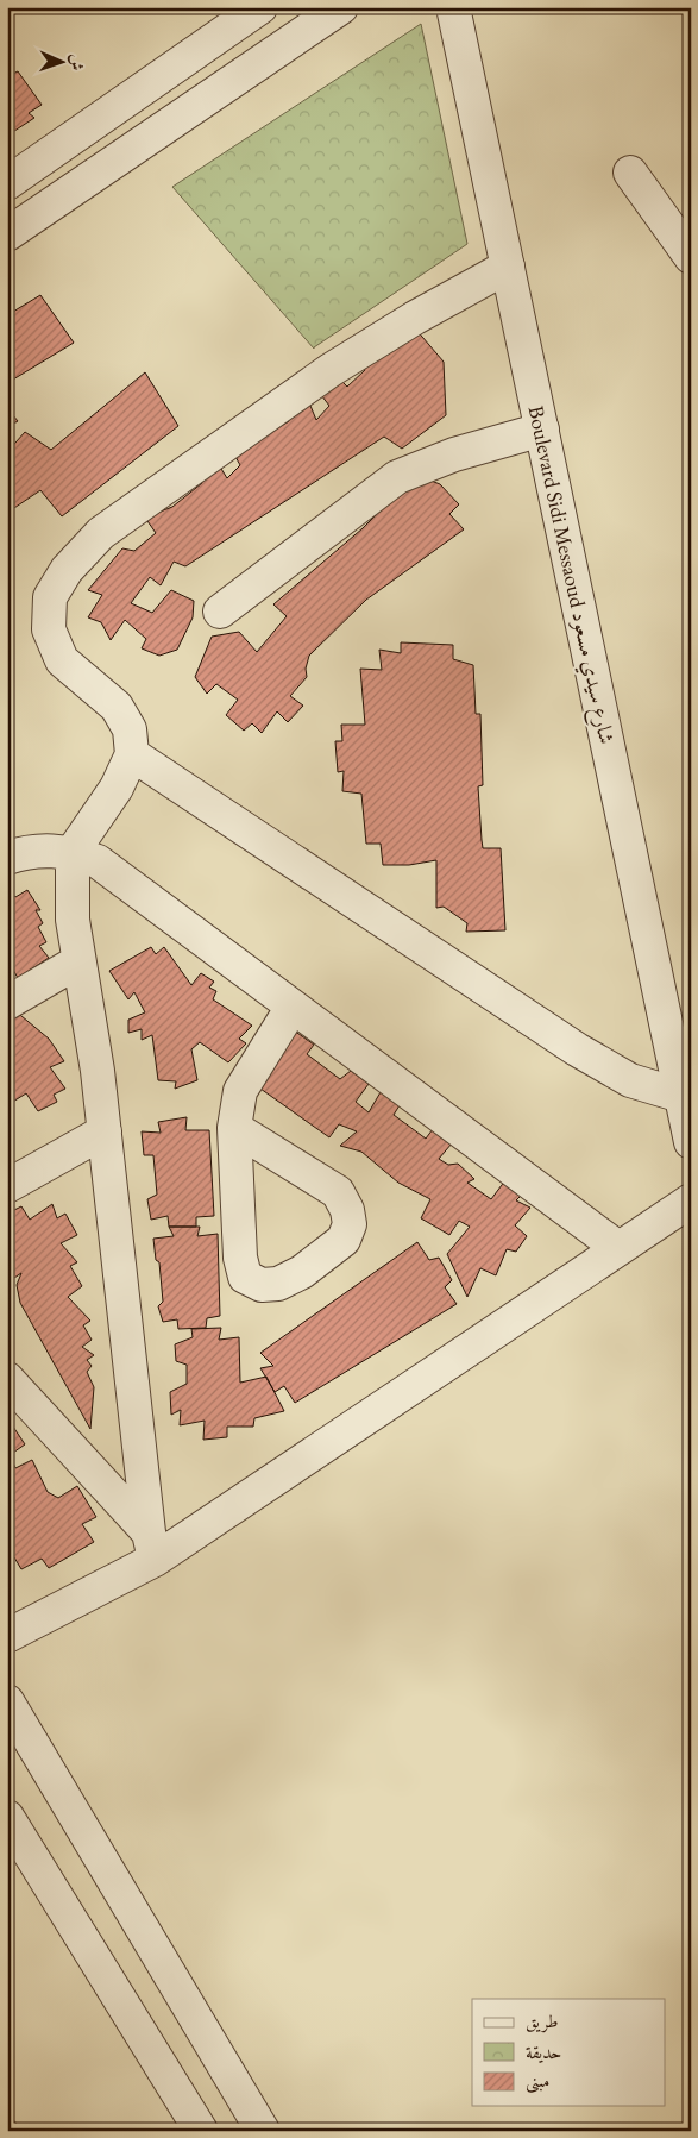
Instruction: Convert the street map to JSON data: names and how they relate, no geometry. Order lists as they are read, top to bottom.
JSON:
{
  "streets": {
    "street": ["Boulevard Sidi Messaoud شارع سيدي مسعود"]
  },
  "legend": ["طريق", "حديقة", "مبنى"],
  "north": "right"
}
